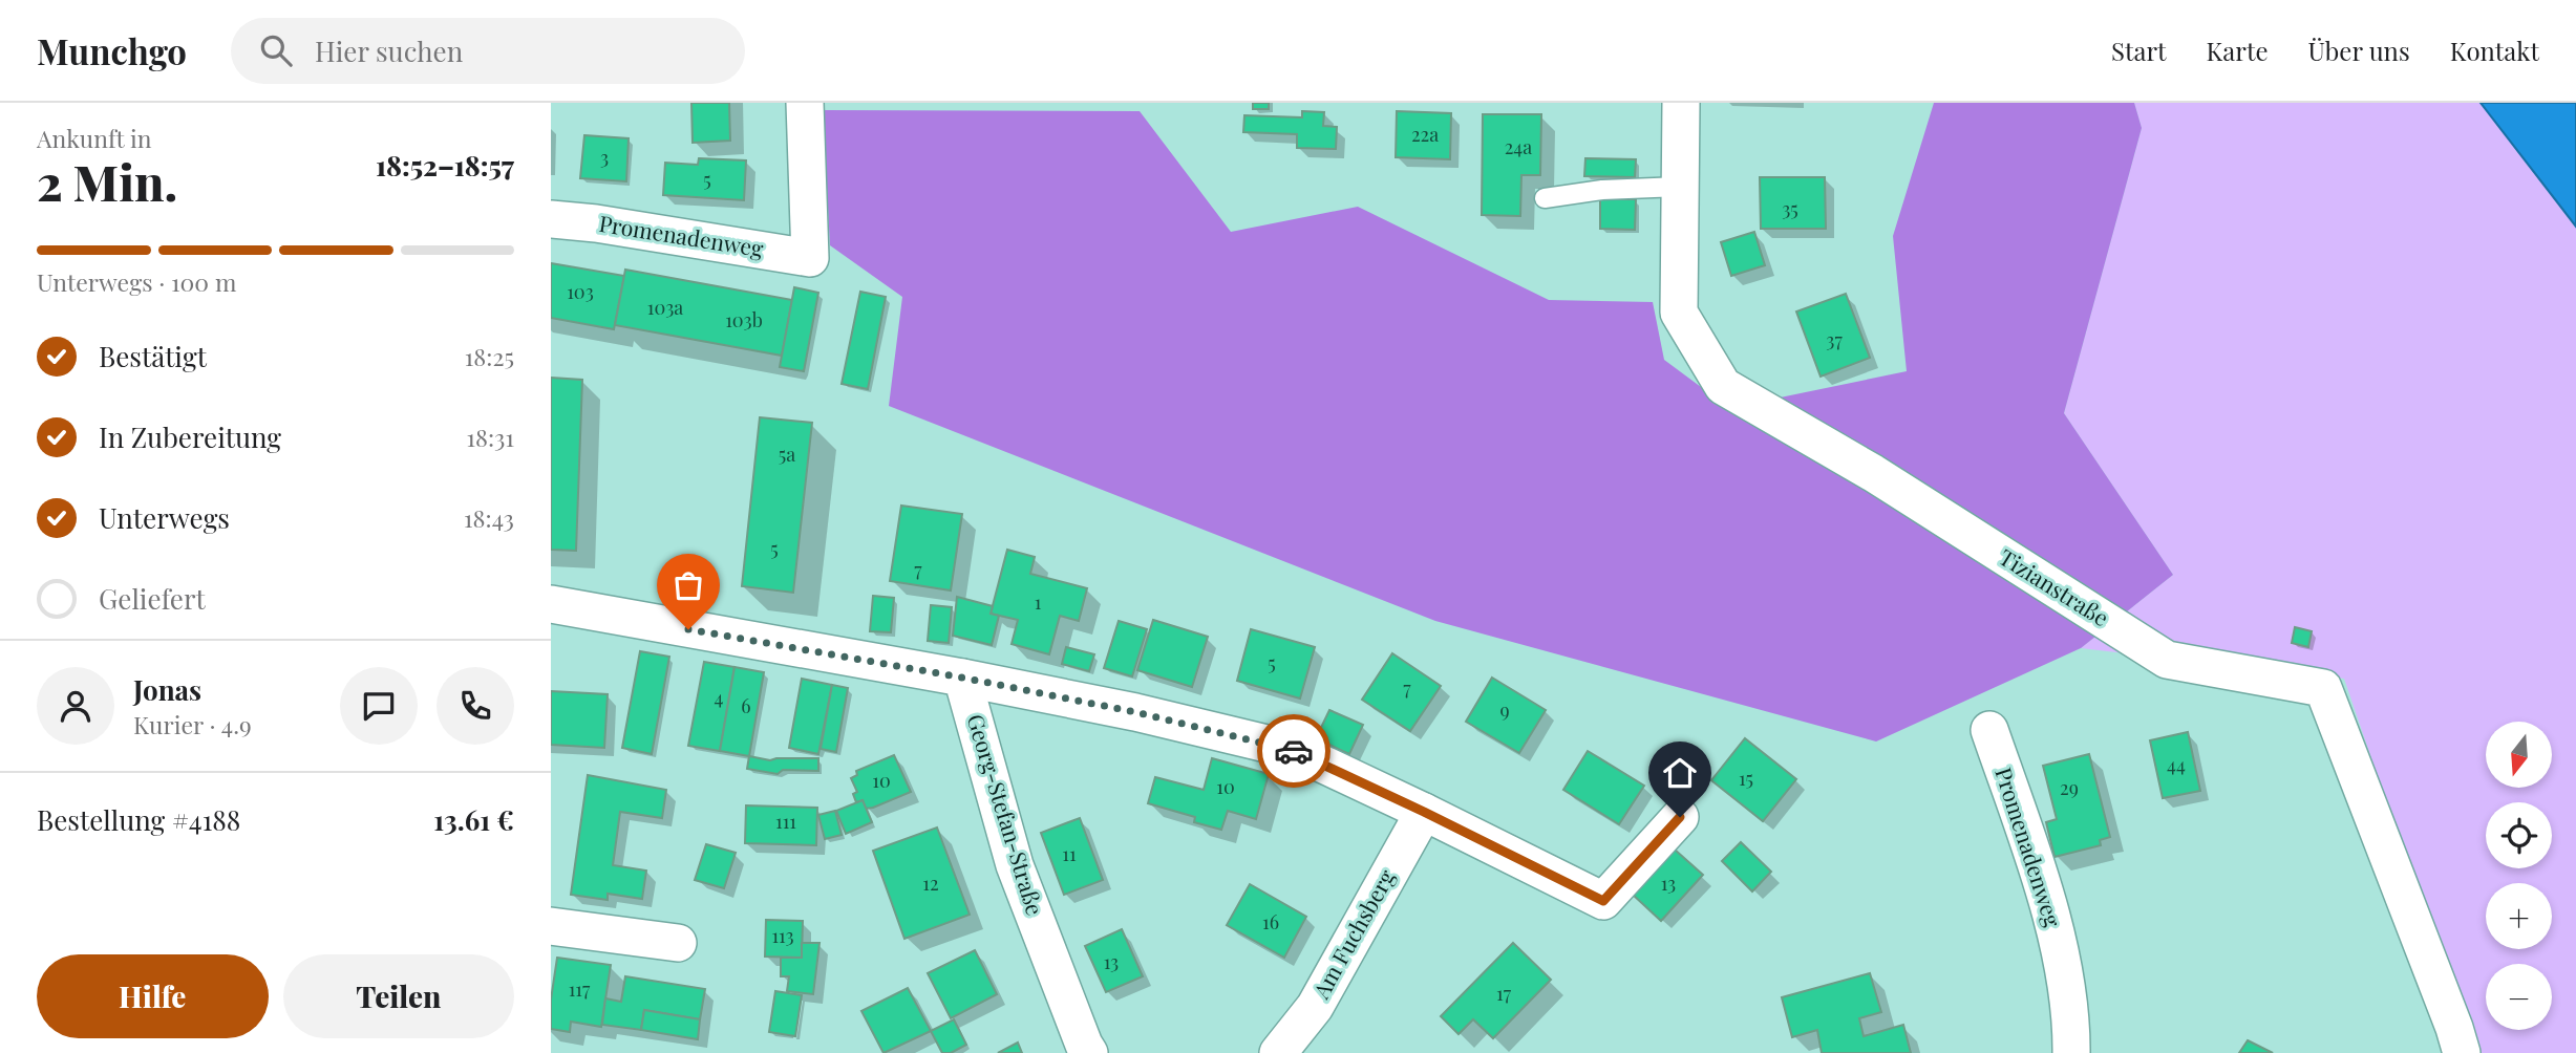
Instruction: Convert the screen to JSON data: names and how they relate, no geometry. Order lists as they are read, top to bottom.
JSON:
{
  "streets": {
    "street": [
      "Promenadenweg",
      "Tizianstraße",
      "Georg-Stefan-Straße",
      "Am Fuchsberg"
    ]
  },
  "house_numbers": [
    "22a",
    "24a",
    "3",
    "5",
    "35",
    "103",
    "103a",
    "103b",
    "37",
    "5a",
    "5",
    "7",
    "1",
    "5",
    "7",
    "4",
    "6",
    "9",
    "44",
    "15",
    "10",
    "10",
    "29",
    "111",
    "11",
    "12",
    "13",
    "16",
    "113",
    "13",
    "117",
    "17"
  ],
  "north": "bottom",
  "page": {
    "header": "Munchgo",
    "search": "Hier suchen",
    "nav": [
      "Start",
      "Karte",
      "Über uns",
      "Kontakt"
    ],
    "heading": ["2 Min.", "Ankunft in", "18:52–18:57"],
    "panel": [
      "Jonas",
      "Kurier · 4.9",
      "Bestellung #4188",
      "13.61 €"
    ],
    "bar": "Unterwegs · 100 m",
    "list": [
      ["Bestätigt", "18:25"],
      ["In Zubereitung", "18:31"],
      ["Unterwegs", "18:43"],
      "Geliefert"
    ],
    "map_buttons": ["+", "−"],
    "buttons": ["Hilfe", "Teilen"]
  }
}
